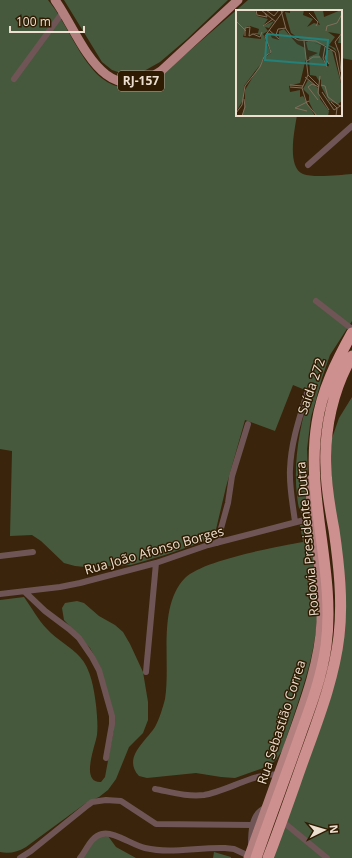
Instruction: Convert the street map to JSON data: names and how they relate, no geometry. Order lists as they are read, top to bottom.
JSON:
{
  "streets": {
    "highway": ["Saída 272", "Rodovia Presidente Dutra"],
    "main road": ["RJ-157", "Rua Sebastião Correa"],
    "street": ["Rua João Afonso Borges"]
  },
  "crossings": [
    ["Saída 272", "Rua Sebastião Correa"],
    ["Rodovia Presidente Dutra", "Rua Sebastião Correa"],
    ["Rua João Afonso Borges", "Rua Sebastião Correa"]
  ],
  "scale_bar": "100 m",
  "north": "right"
}
